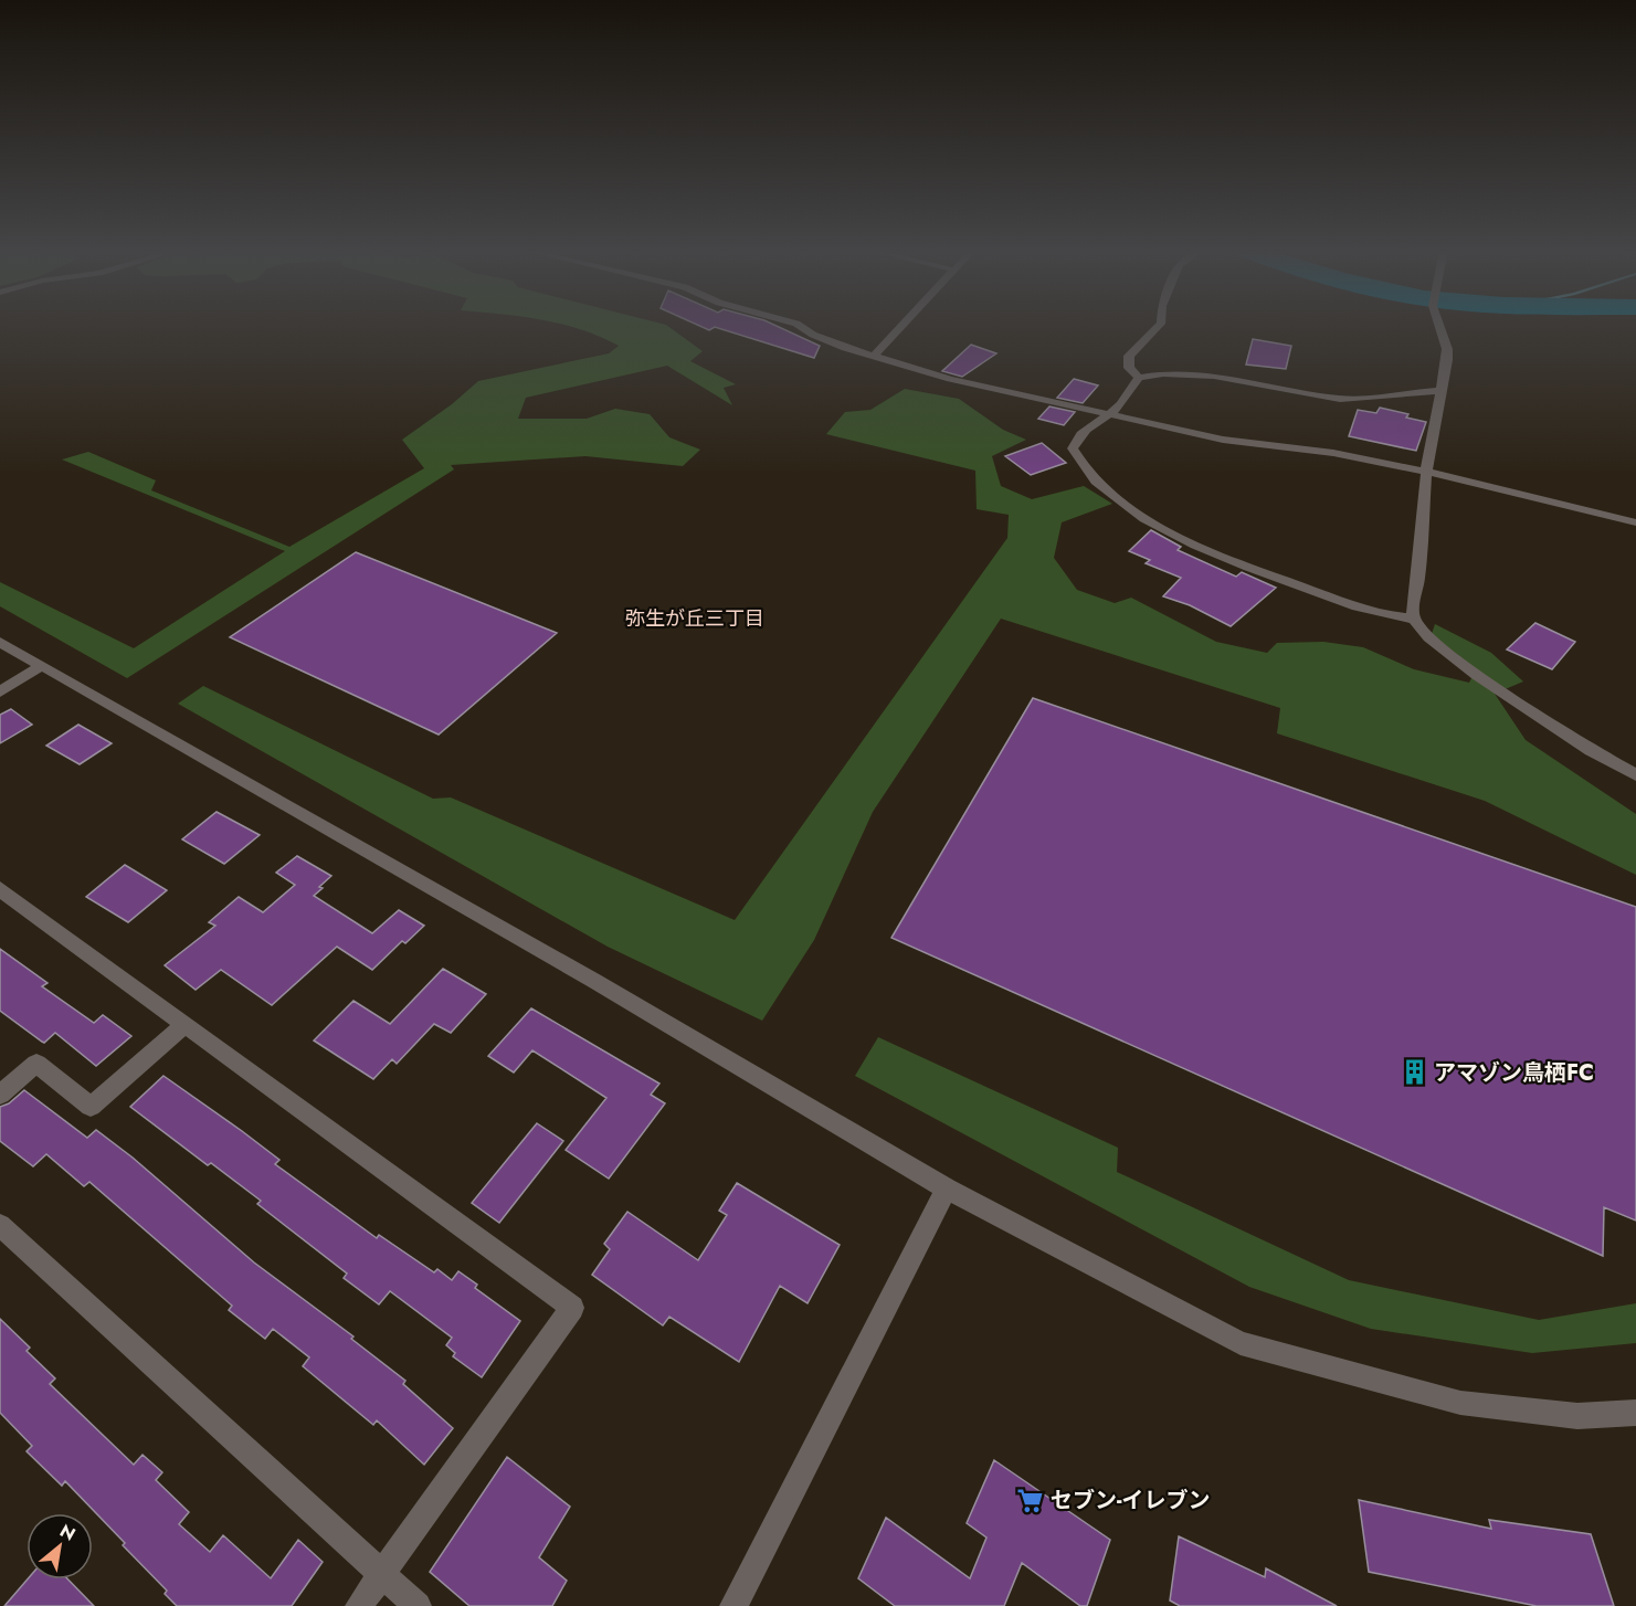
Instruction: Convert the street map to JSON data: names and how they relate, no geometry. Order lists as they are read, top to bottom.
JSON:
{
  "districts": ["弥生が丘三丁目"],
  "places": {
    "building": ["アマゾン鳥栖FC"],
    "supermarket": ["セブン-イレブン"]
  },
  "north": "top right"
}
